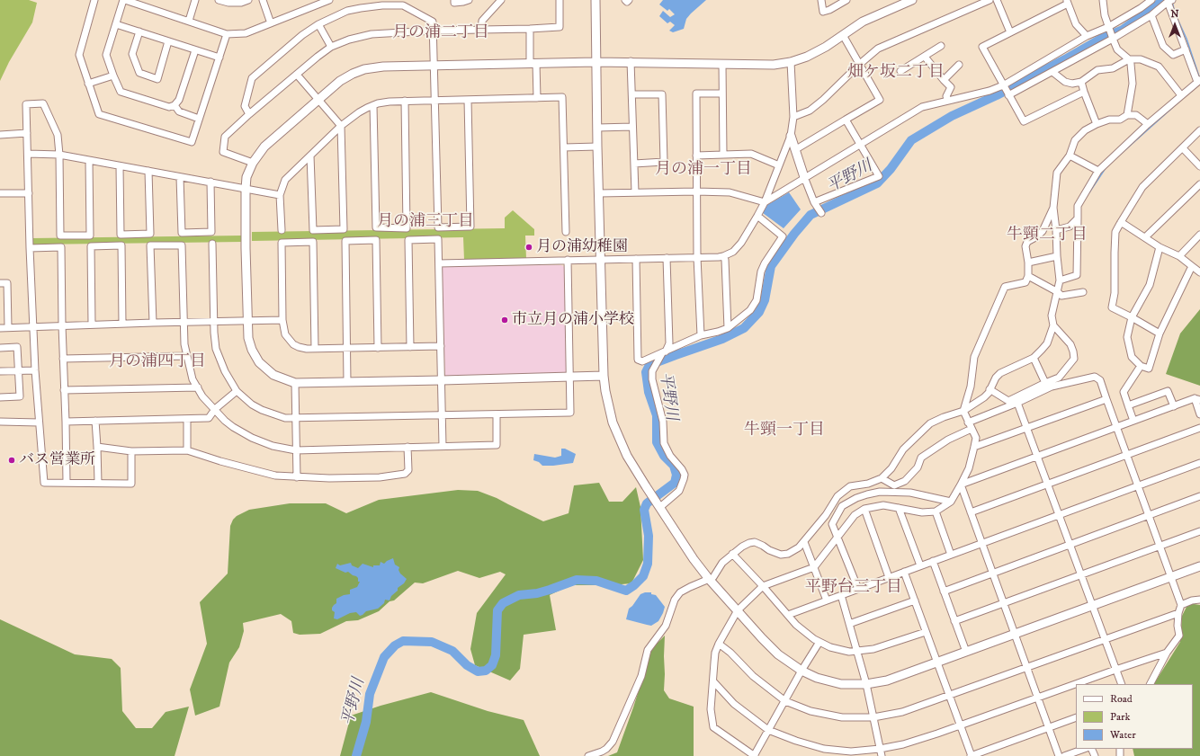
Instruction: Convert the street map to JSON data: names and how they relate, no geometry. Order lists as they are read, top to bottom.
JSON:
{
  "districts": [
    "月の浦二丁目",
    "畑ケ坂二丁目",
    "月の浦一丁目",
    "月の浦三丁目",
    "牛頸二丁目",
    "月の浦四丁目",
    "牛頸一丁目",
    "平野台三丁目"
  ],
  "water": ["平野川"],
  "places": ["月の浦幼稚園", "市立月の浦小学校", "バス営業所"],
  "legend": ["Road", "Park", "Water"],
  "north": "top"
}
